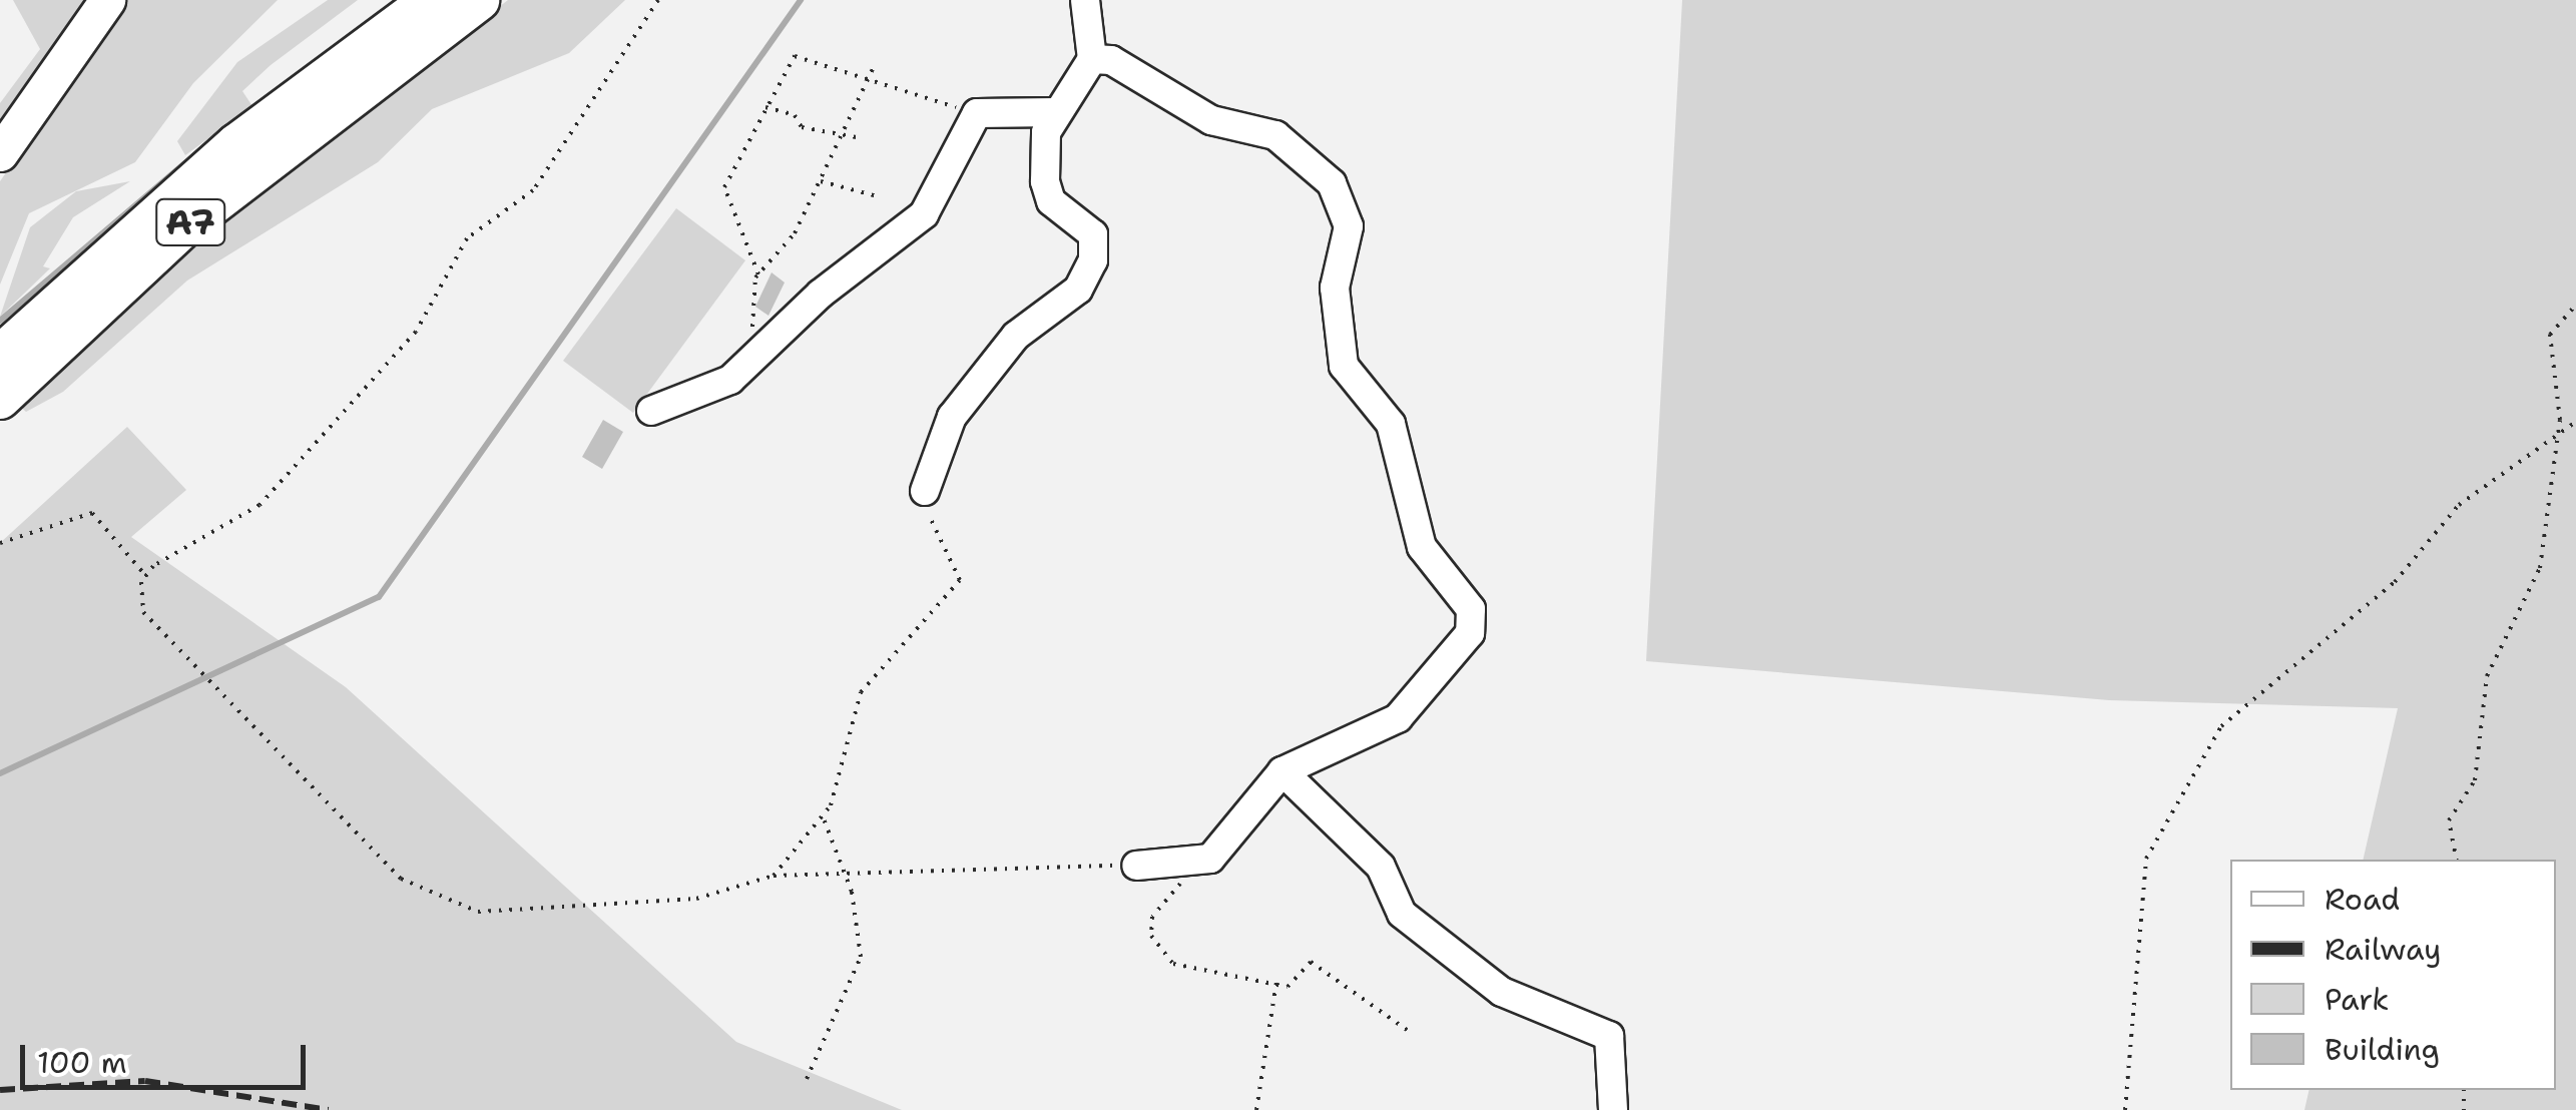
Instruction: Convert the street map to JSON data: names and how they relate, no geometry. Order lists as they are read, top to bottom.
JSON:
{
  "streets": {
    "highway": ["A7"]
  },
  "legend": [
    "Road",
    "Railway",
    "Park",
    "Building"
  ],
  "scale_bar": "100 m"
}
